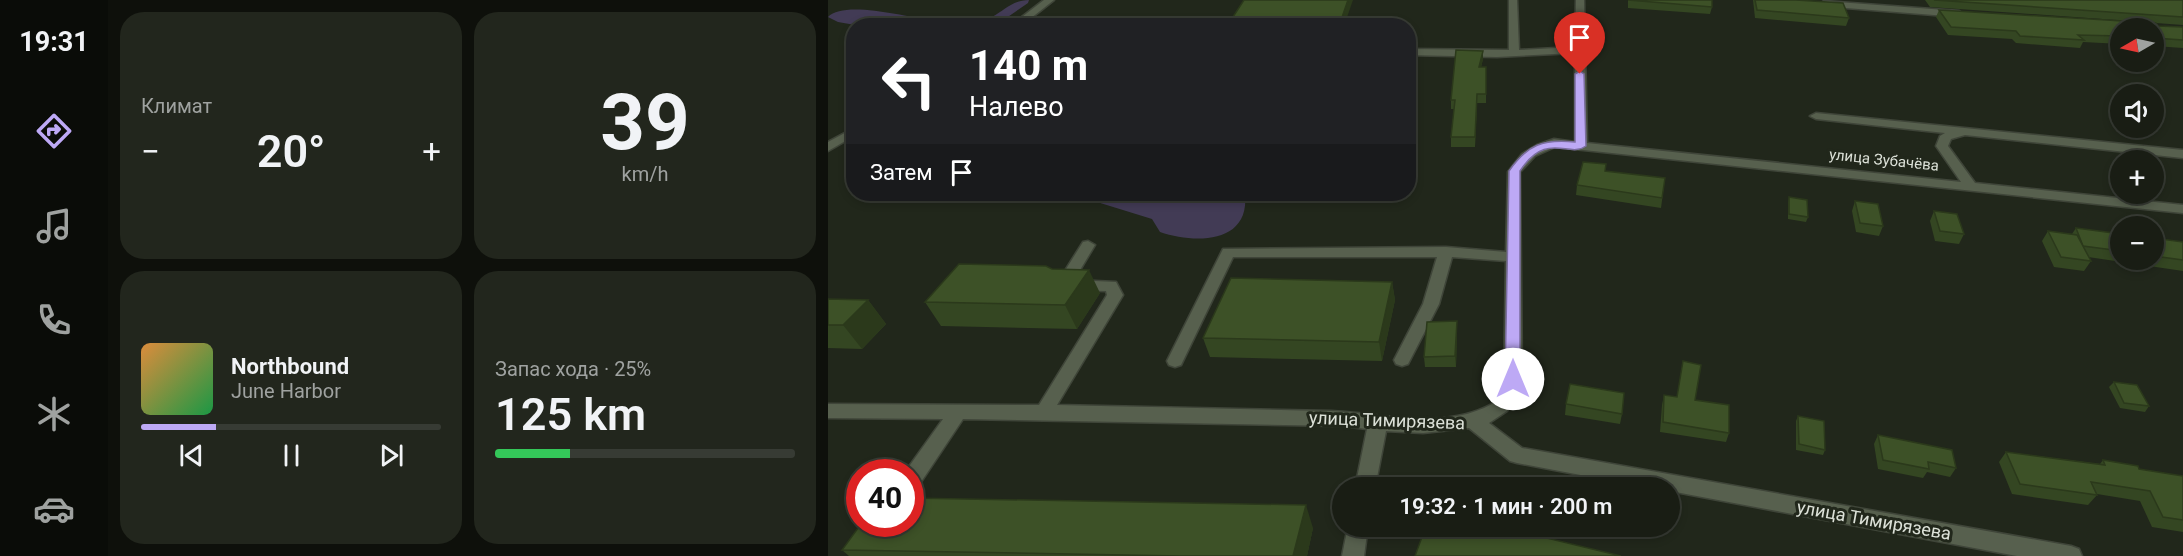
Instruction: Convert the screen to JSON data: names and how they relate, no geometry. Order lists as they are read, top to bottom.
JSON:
{
  "streets": {
    "street": ["улица Зубачёва", "улица Тимирязева"]
  },
  "crossings": [
    ["улица Зубачёва", "улица Тимирязева"]
  ],
  "north": "left",
  "page": {
    "tabs": "19:31",
    "tile": [
      "Климат",
      ["39", "km/h"],
      ["Запас хода · 25%", "125 km"]
    ],
    "map_buttons": ["+", "−"],
    "turn": ["140 m", "Налево"],
    "heat": ["−", "20°", "+"],
    "then": "Затем",
    "song": ["Northbound", "June Harbor"],
    "limit": "40",
    "trip": "19:32 · 1 мин · 200 m"
  }
}
